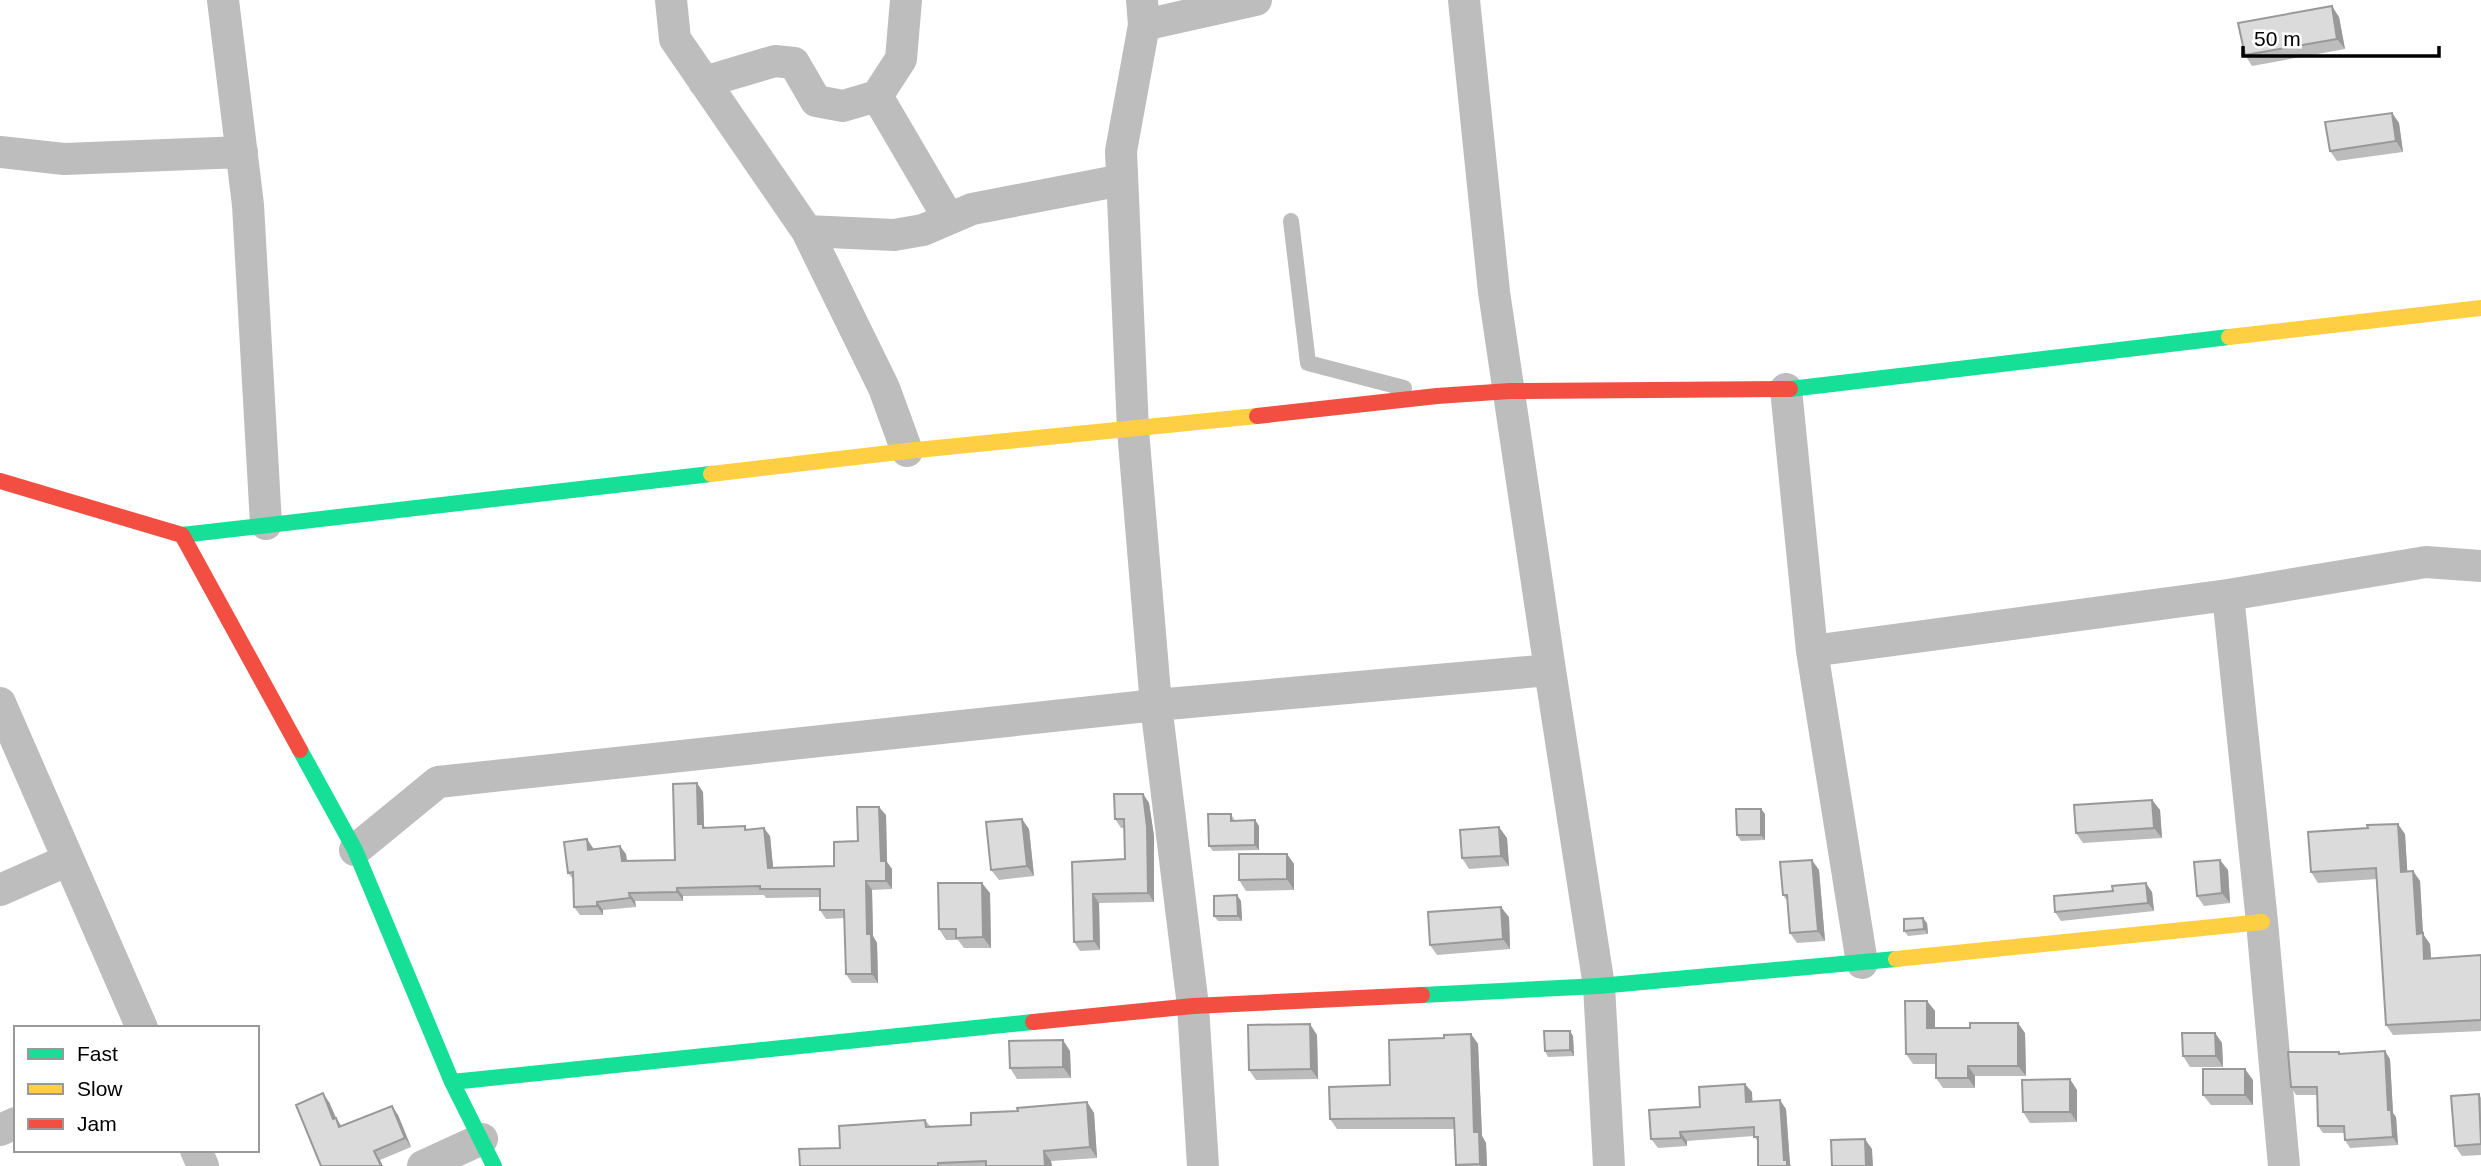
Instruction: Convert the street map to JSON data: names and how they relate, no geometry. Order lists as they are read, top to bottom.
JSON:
{
  "legend": ["Fast", "Slow", "Jam"],
  "scale_bar": "50 m"
}
